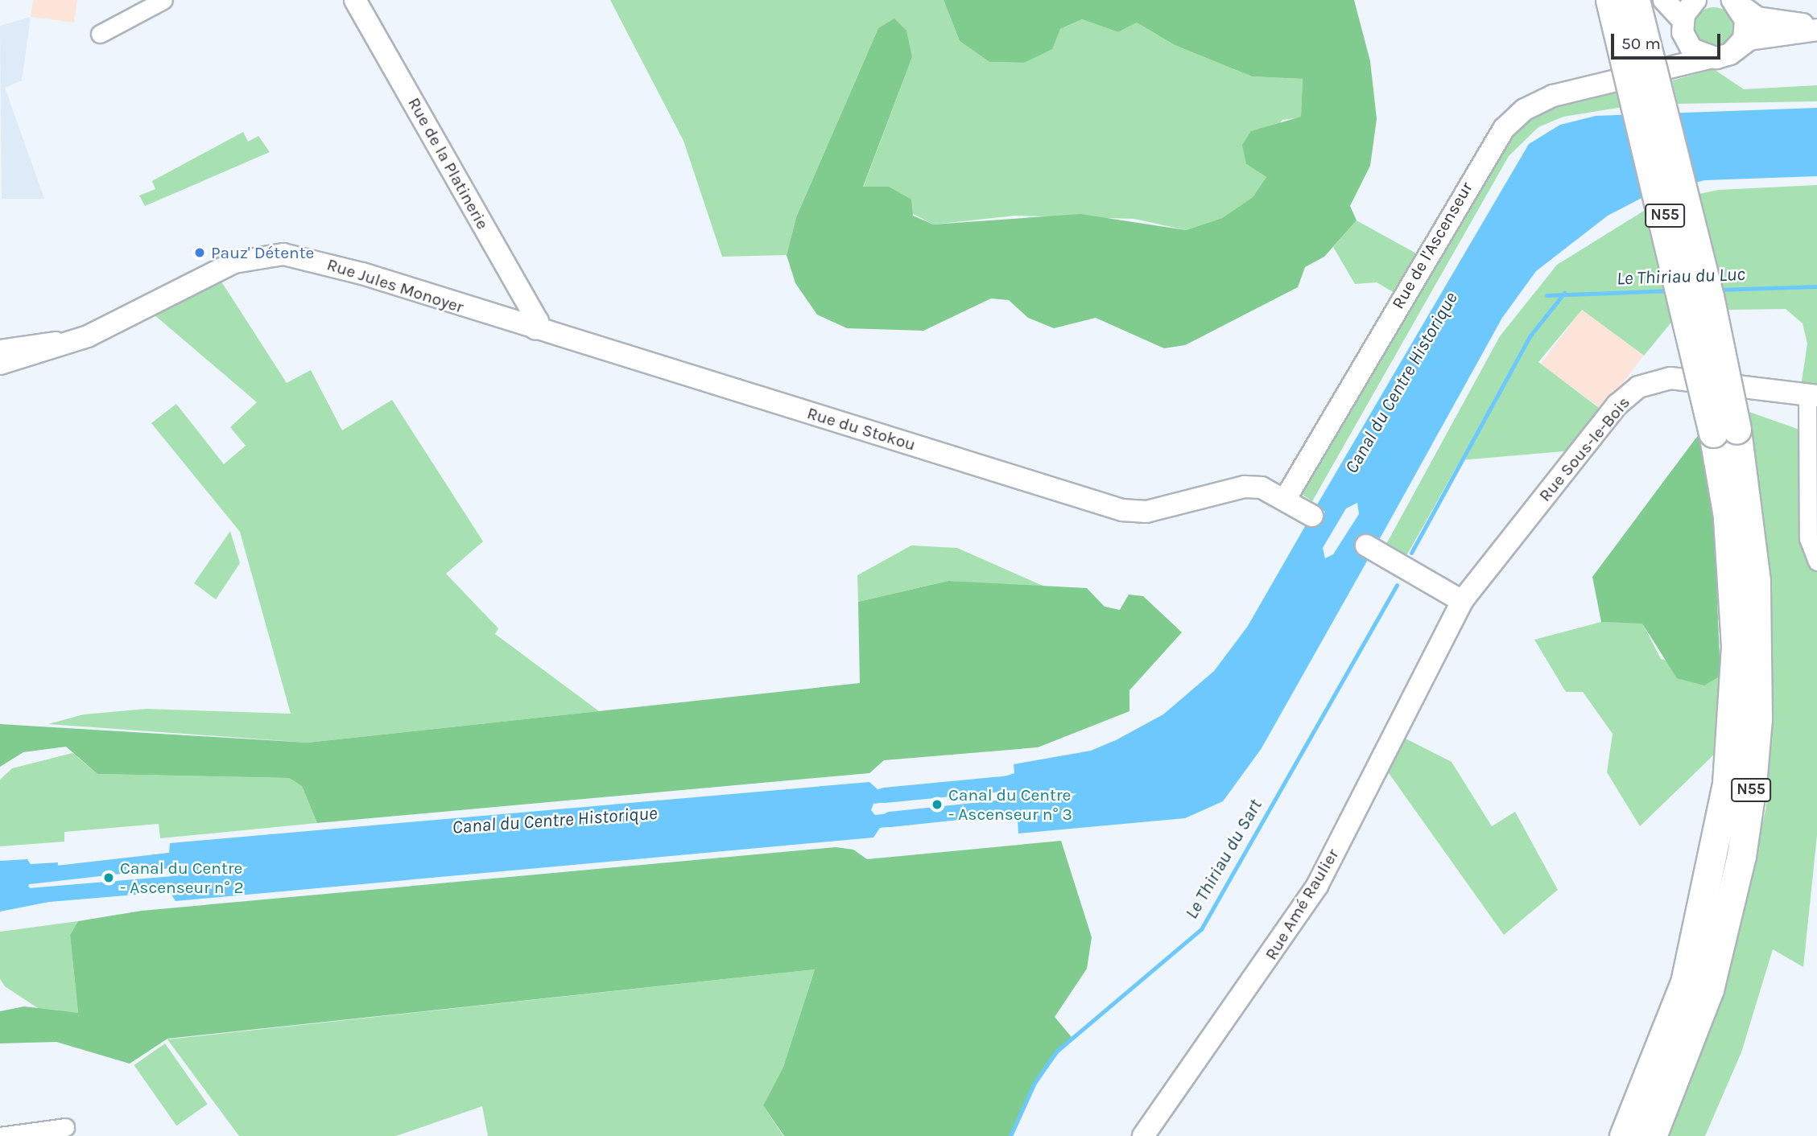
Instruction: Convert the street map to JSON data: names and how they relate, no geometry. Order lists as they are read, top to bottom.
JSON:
{
  "streets": {
    "highway": ["N55"],
    "street": [
      "Rue de la Platinerie",
      "Rue de l'Ascenseur",
      "Rue Jules Monoyer",
      "Rue du Stokou",
      "Rue Sous-le-Bois",
      "Rue Amé Raulier"
    ]
  },
  "crossings": [
    ["Rue de la Platinerie", "Rue Jules Monoyer"],
    ["Rue de la Platinerie", "Rue du Stokou"],
    ["Rue de l'Ascenseur", "Rue du Stokou"],
    ["Rue Jules Monoyer", "Rue du Stokou"],
    ["Rue Sous-le-Bois", "Rue Amé Raulier"]
  ],
  "water": ["Le Thiriau du Luc", "Canal du Centre Historique", "Le Thiriau du Sart"],
  "places": ["Pauz' Détente", "Canal du Centre - Ascenseur n° 3", "Canal du Centre - Ascenseur n° 2"],
  "scale_bar": "50 m"
}
